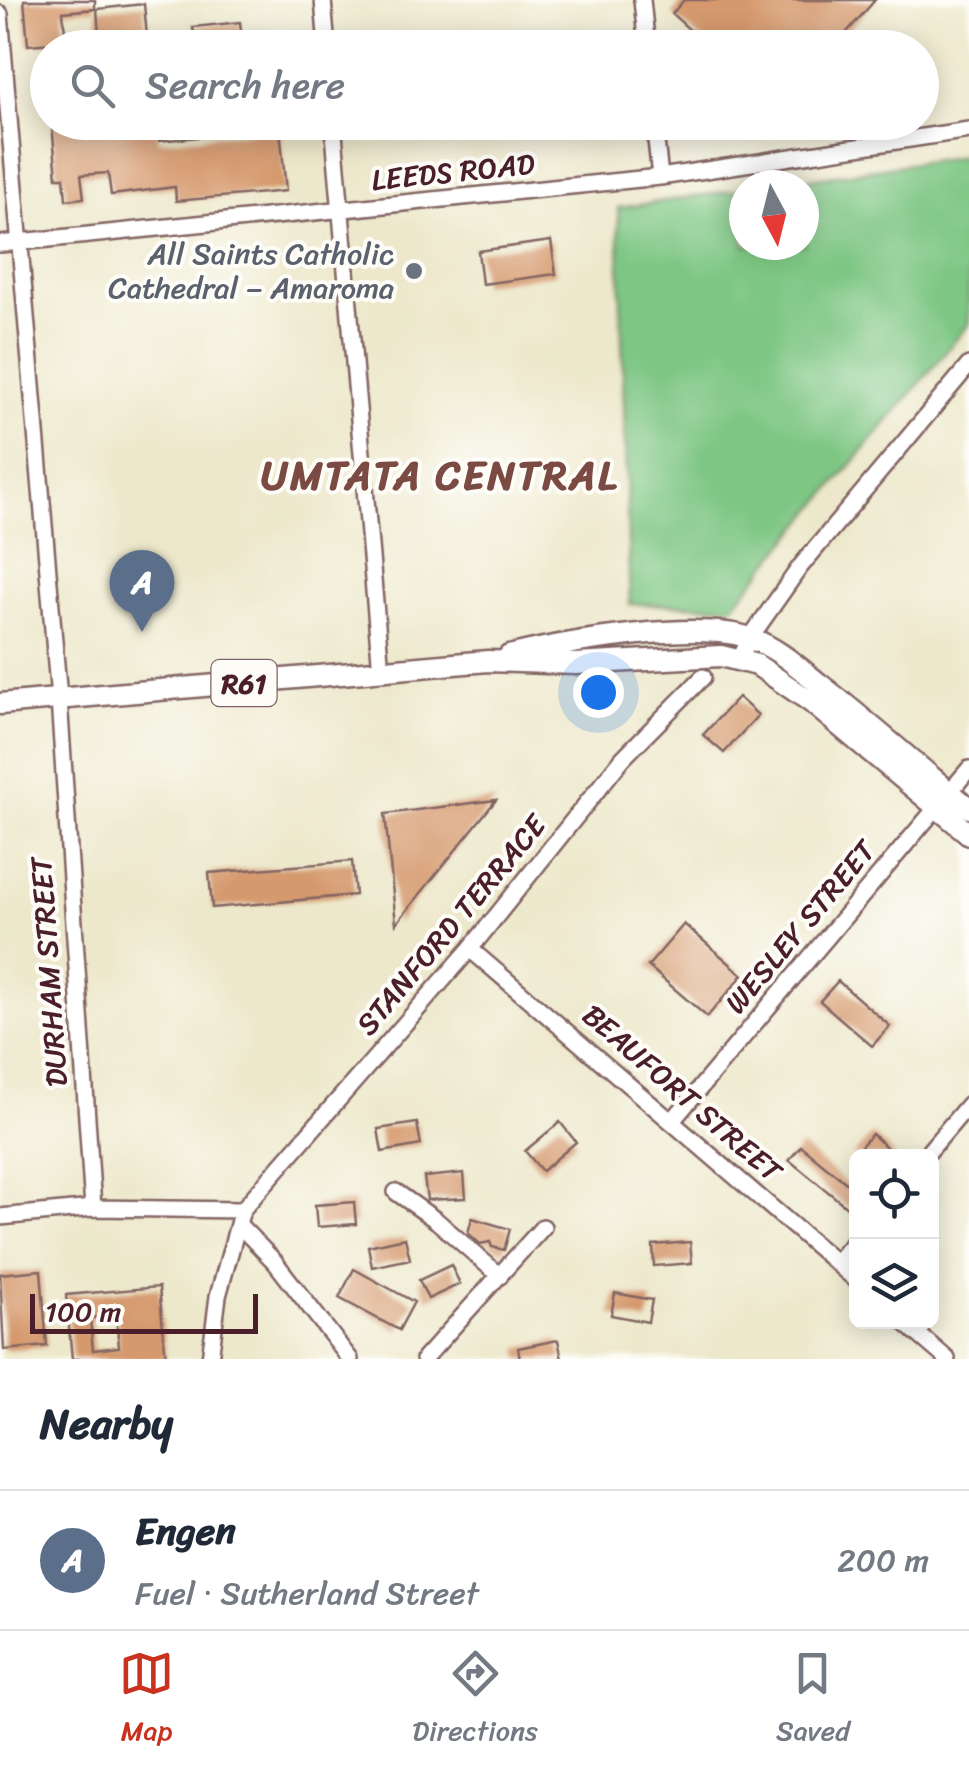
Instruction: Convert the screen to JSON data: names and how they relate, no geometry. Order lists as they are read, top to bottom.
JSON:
{
  "streets": {
    "main road": ["R61"],
    "street": [
      "LEEDS ROAD",
      "STANFORD TERRACE",
      "WESLEY STREET",
      "DURHAM STREET",
      "BEAUFORT STREET"
    ]
  },
  "crossings": [
    ["LEEDS ROAD", "DURHAM STREET"],
    ["R61", "WESLEY STREET"],
    ["R61", "DURHAM STREET"],
    ["STANFORD TERRACE", "BEAUFORT STREET"],
    ["WESLEY STREET", "BEAUFORT STREET"]
  ],
  "districts": ["UMTATA CENTRAL"],
  "places": ["All Saints Catholic Cathedral – Amaroma"],
  "scale_bar": "100 m",
  "north": "bottom",
  "page": {
    "search": "Search here",
    "pins": "A",
    "scale": "100 m",
    "heading": "Nearby",
    "list": [
      {
        "mark": "A",
        "name": "Engen",
        "note": "Fuel · Sutherland Street",
        "value": "200 m"
      }
    ],
    "nav": ["Map", "Directions", "Saved"]
  }
}
